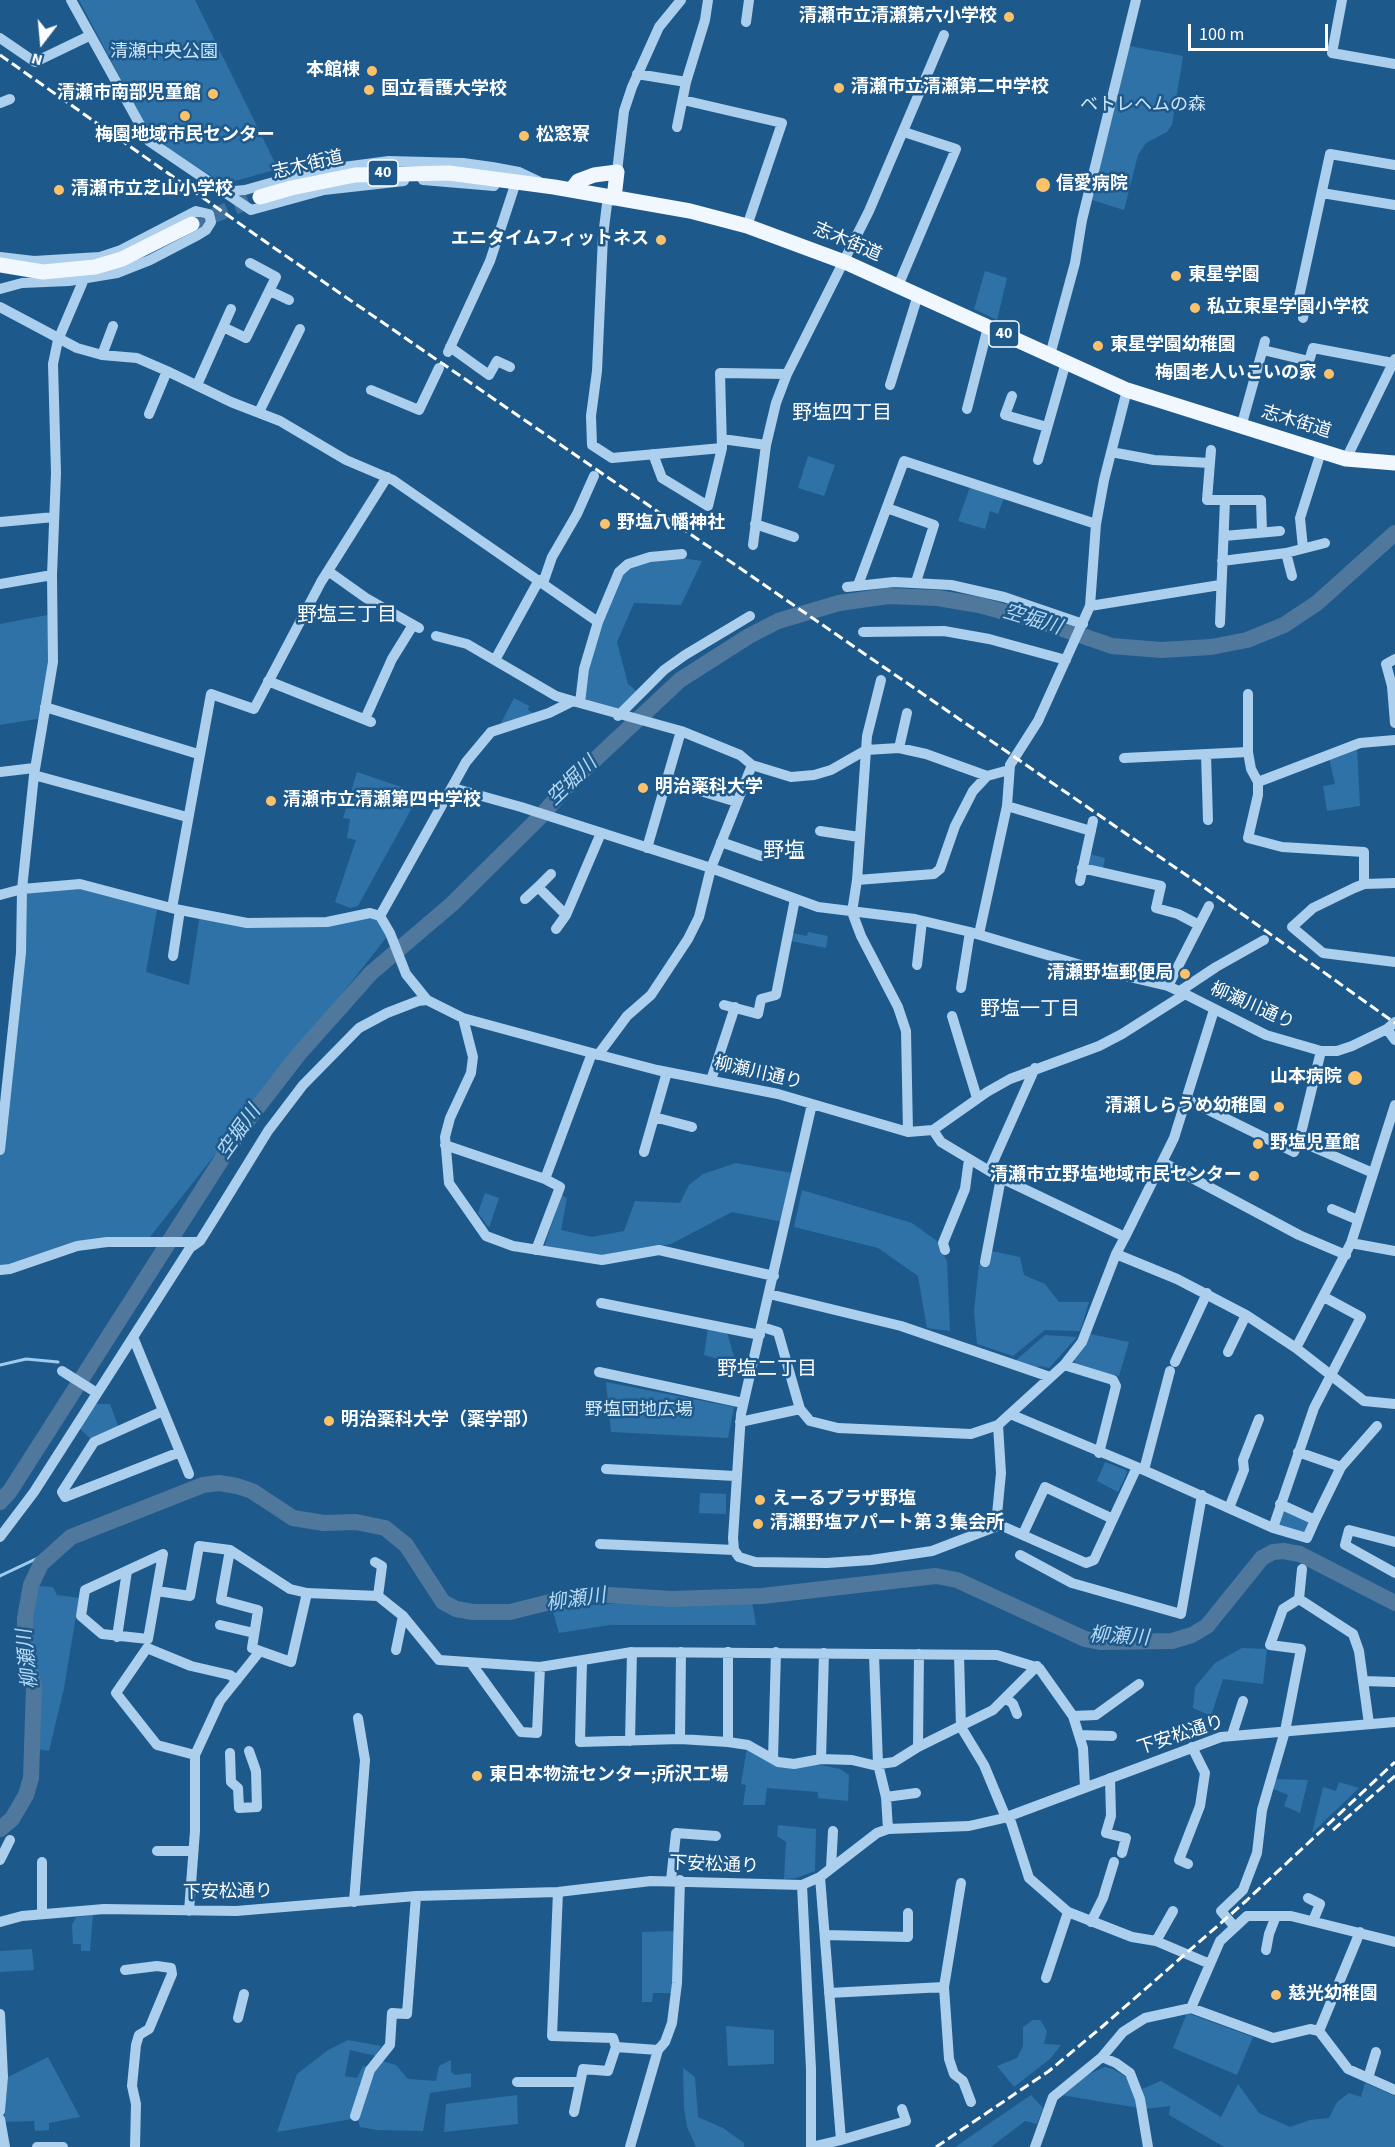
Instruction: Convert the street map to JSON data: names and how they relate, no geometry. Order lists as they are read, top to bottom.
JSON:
{
  "streets": {
    "main road": ["志木街道", "40"],
    "street": ["柳瀬川通り", "下安松通り"]
  },
  "districts": [
    "野塩四丁目",
    "野塩三丁目",
    "野塩",
    "野塩一丁目",
    "野塩二丁目"
  ],
  "water": ["空堀川", "柳瀬川"],
  "parks": ["清瀬中央公園", "ベトレヘムの森", "野塩団地広場"],
  "places": [
    "清瀬市立清瀬第六小学校",
    "本館棟",
    "清瀬市立清瀬第二中学校",
    "国立看護大学校",
    "清瀬市南部児童館",
    "梅園地域市民センター",
    "松窓寮",
    "信愛病院",
    "清瀬市立芝山小学校",
    "エニタイムフィットネス",
    "東星学園",
    "私立東星学園小学校",
    "東星学園幼稚園",
    "梅園老人いこいの家",
    "野塩八幡神社",
    "明治薬科大学",
    "清瀬市立清瀬第四中学校",
    "清瀬野塩郵便局",
    "山本病院",
    "清瀬しらうめ幼稚園",
    "野塩児童館",
    "清瀬市立野塩地域市民センター",
    "明治薬科大学（薬学部）",
    "えーるプラザ野塩",
    "清瀬野塩アパート第３集会所",
    "東日本物流センター;所沢工場",
    "慈光幼稚園"
  ],
  "scale_bar": "100 m",
  "north": "bottom"
}
